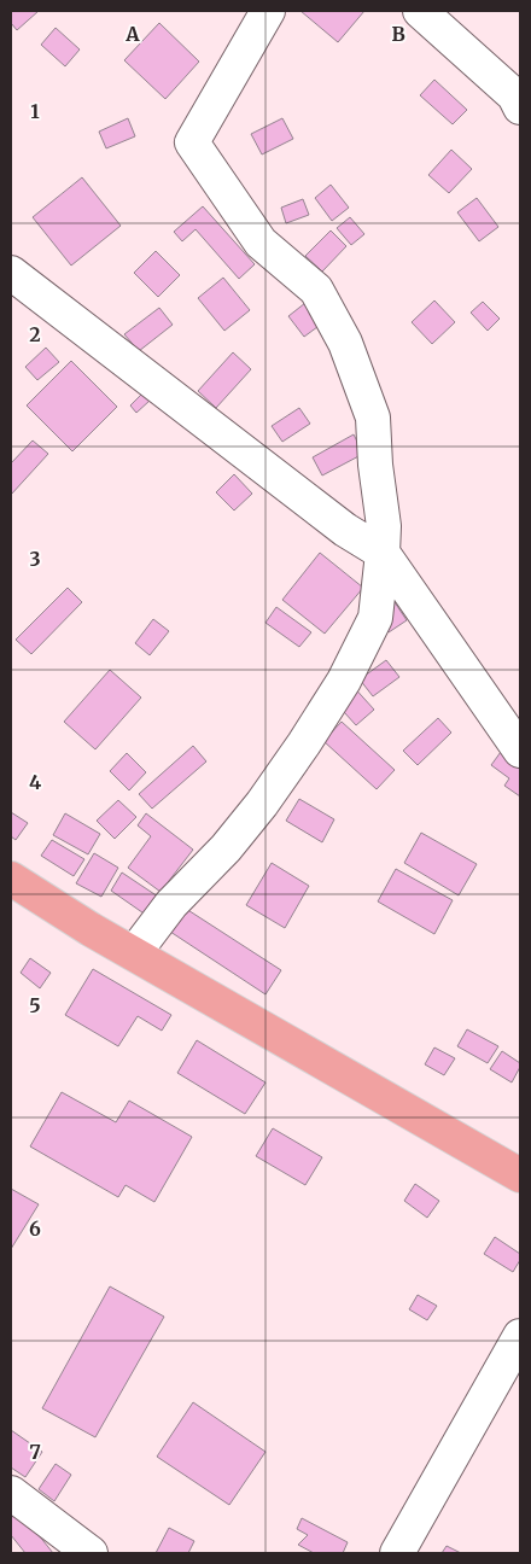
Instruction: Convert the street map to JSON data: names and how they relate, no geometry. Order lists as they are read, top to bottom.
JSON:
{
  "grid": {
    "columns": ["A", "B"],
    "rows": [
      "1",
      "2",
      "3",
      "4",
      "5",
      "6",
      "7"
    ]
  }
}
